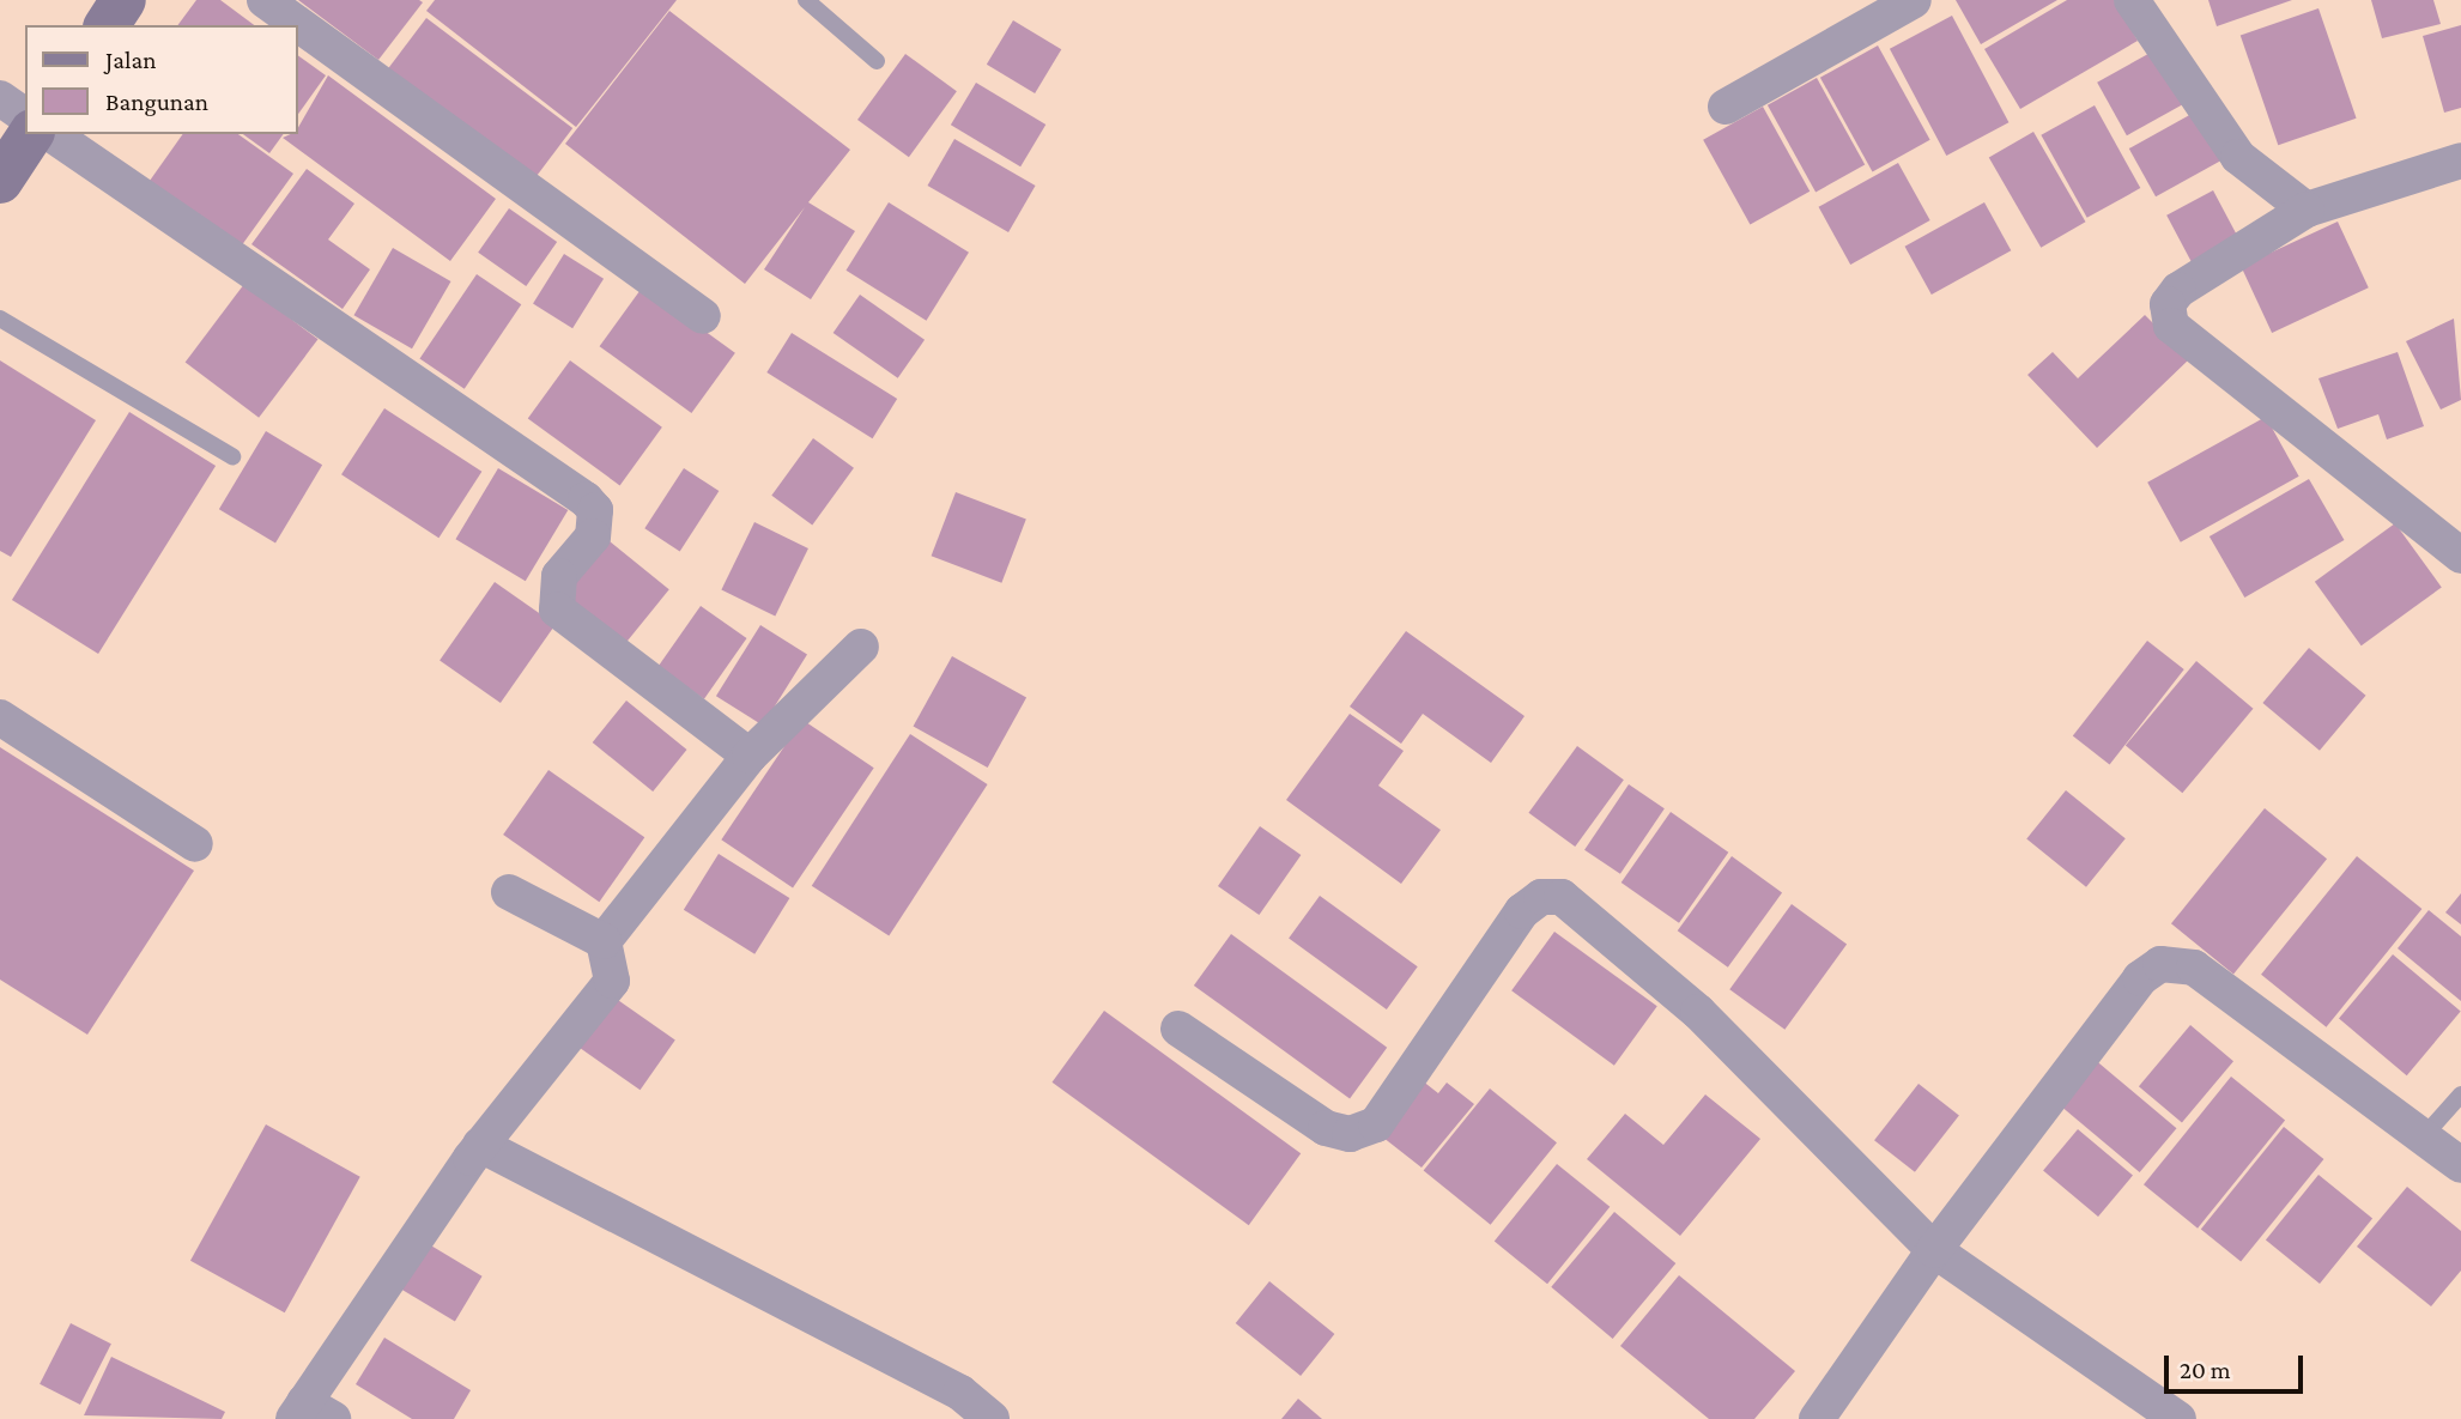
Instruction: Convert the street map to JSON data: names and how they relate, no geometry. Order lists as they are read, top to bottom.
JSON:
{
  "legend": ["Jalan", "Bangunan"],
  "scale_bar": "20 m"
}
